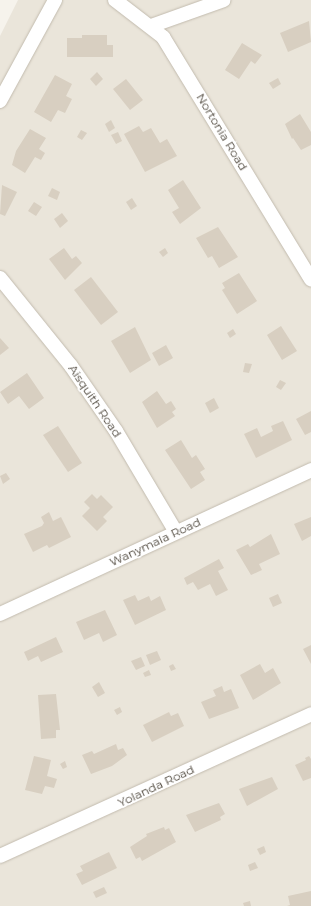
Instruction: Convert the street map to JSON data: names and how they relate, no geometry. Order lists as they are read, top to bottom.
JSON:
{
  "streets": {
    "street": [
      "Nortonia Road",
      "Aisquith Road",
      "Wanymala Road",
      "Yolanda Road"
    ]
  },
  "crossings": [
    ["Aisquith Road", "Wanymala Road"]
  ]
}
